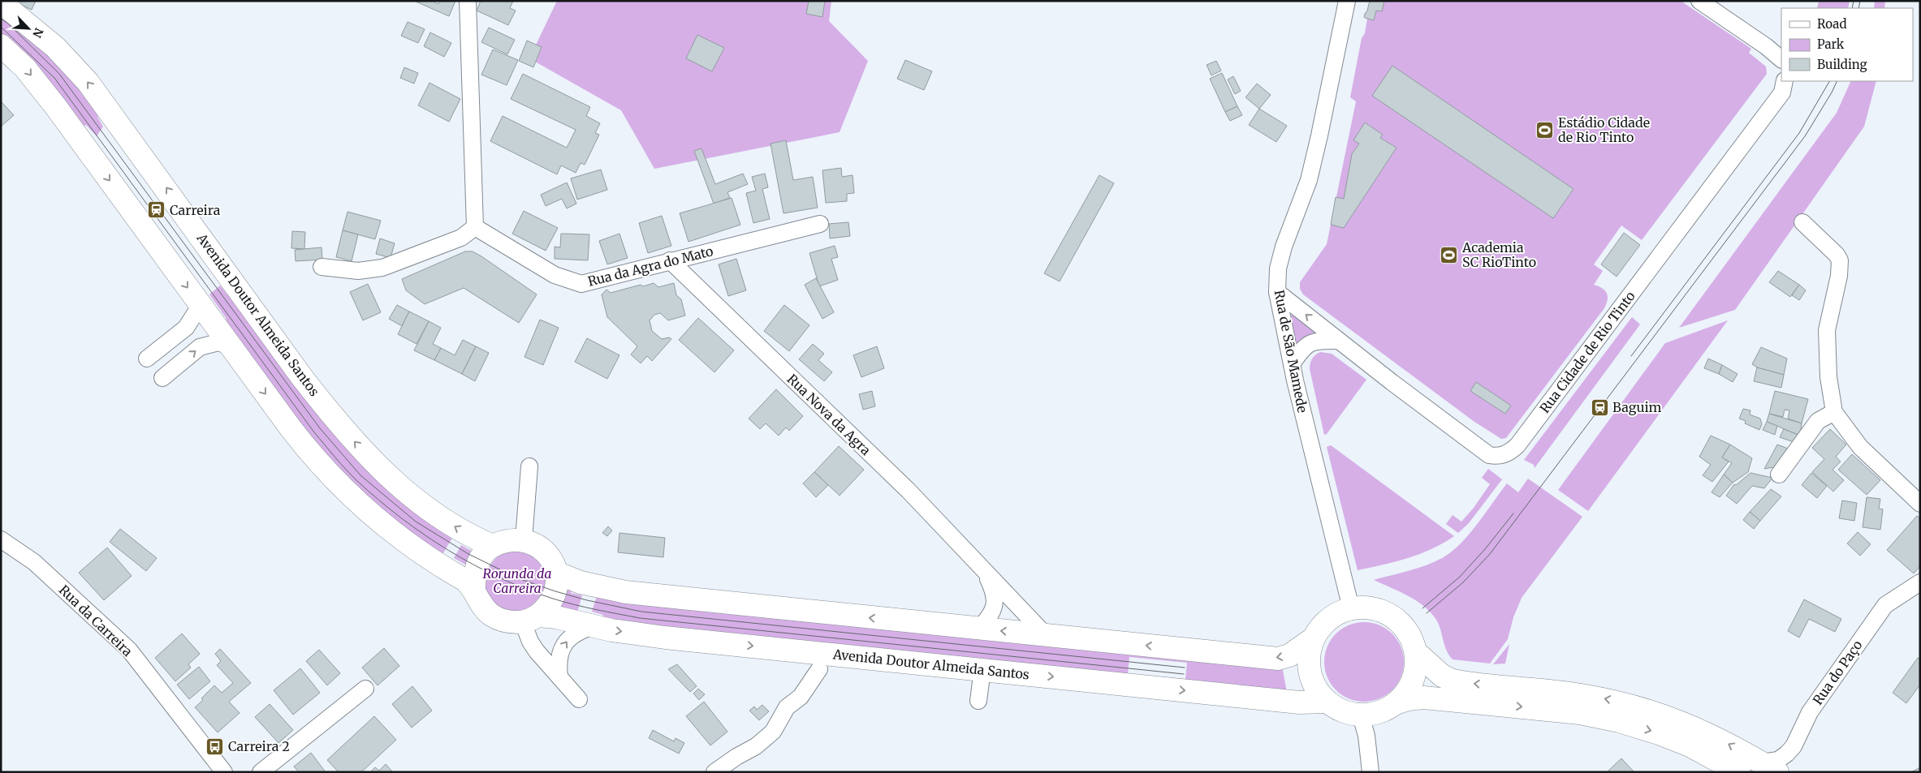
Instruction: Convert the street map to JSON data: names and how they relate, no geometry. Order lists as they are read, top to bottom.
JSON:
{
  "streets": {
    "main road": ["Avenida Doutor Almeida Santos"],
    "street": [
      "Rua da Agra do Mato",
      "Rua de São Mamede",
      "Rua Cidade de Rio Tinto",
      "Rua Nova da Agra",
      "Rua da Carreira",
      "Rua do Paço"
    ]
  },
  "crossings": [
    ["Rua da Agra do Mato", "Rua Nova da Agra"],
    ["Avenida Doutor Almeida Santos", "Rua de São Mamede"],
    ["Rua de São Mamede", "Rua Cidade de Rio Tinto"]
  ],
  "parks": ["Rorunda da Carreira"],
  "places": {
    "sports": ["Estádio Cidade de Rio Tinto", "Academia SC RioTinto"],
    "station": ["Carreira", "Baguim"],
    "bus stop": ["Carreira 2"]
  },
  "legend": ["Road", "Park", "Building"],
  "north": "bottom right"
}
